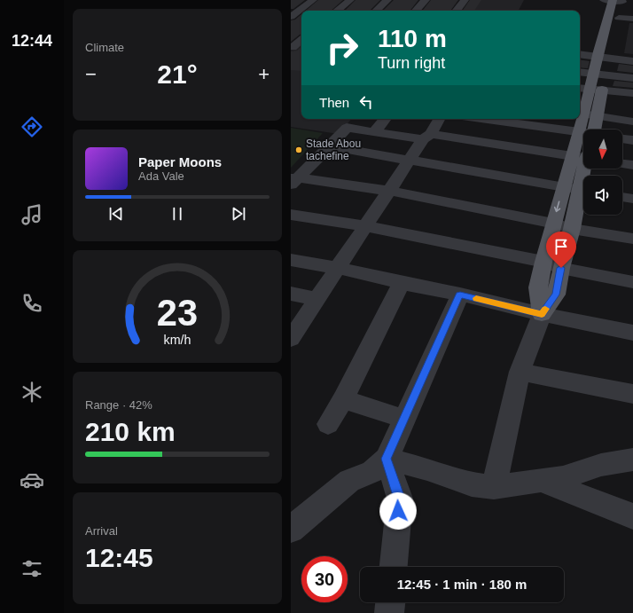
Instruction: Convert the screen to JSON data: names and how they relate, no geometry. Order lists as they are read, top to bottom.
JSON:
{
  "places": ["Stade Abou tachefine"],
  "north": "bottom",
  "page": {
    "tabs": "12:44",
    "tile": [
      "Climate",
      ["Range · 42%", "210 km"],
      ["Arrival", "12:45"]
    ],
    "turn": ["110 m", "Turn right"],
    "heat": ["−", "21°", "+"],
    "then": "Then",
    "song": ["Paper Moons", "Ada Vale"],
    "limit": "30",
    "trip": "12:45 · 1 min · 180 m",
    "gauge": ["23", "km/h"]
  }
}
